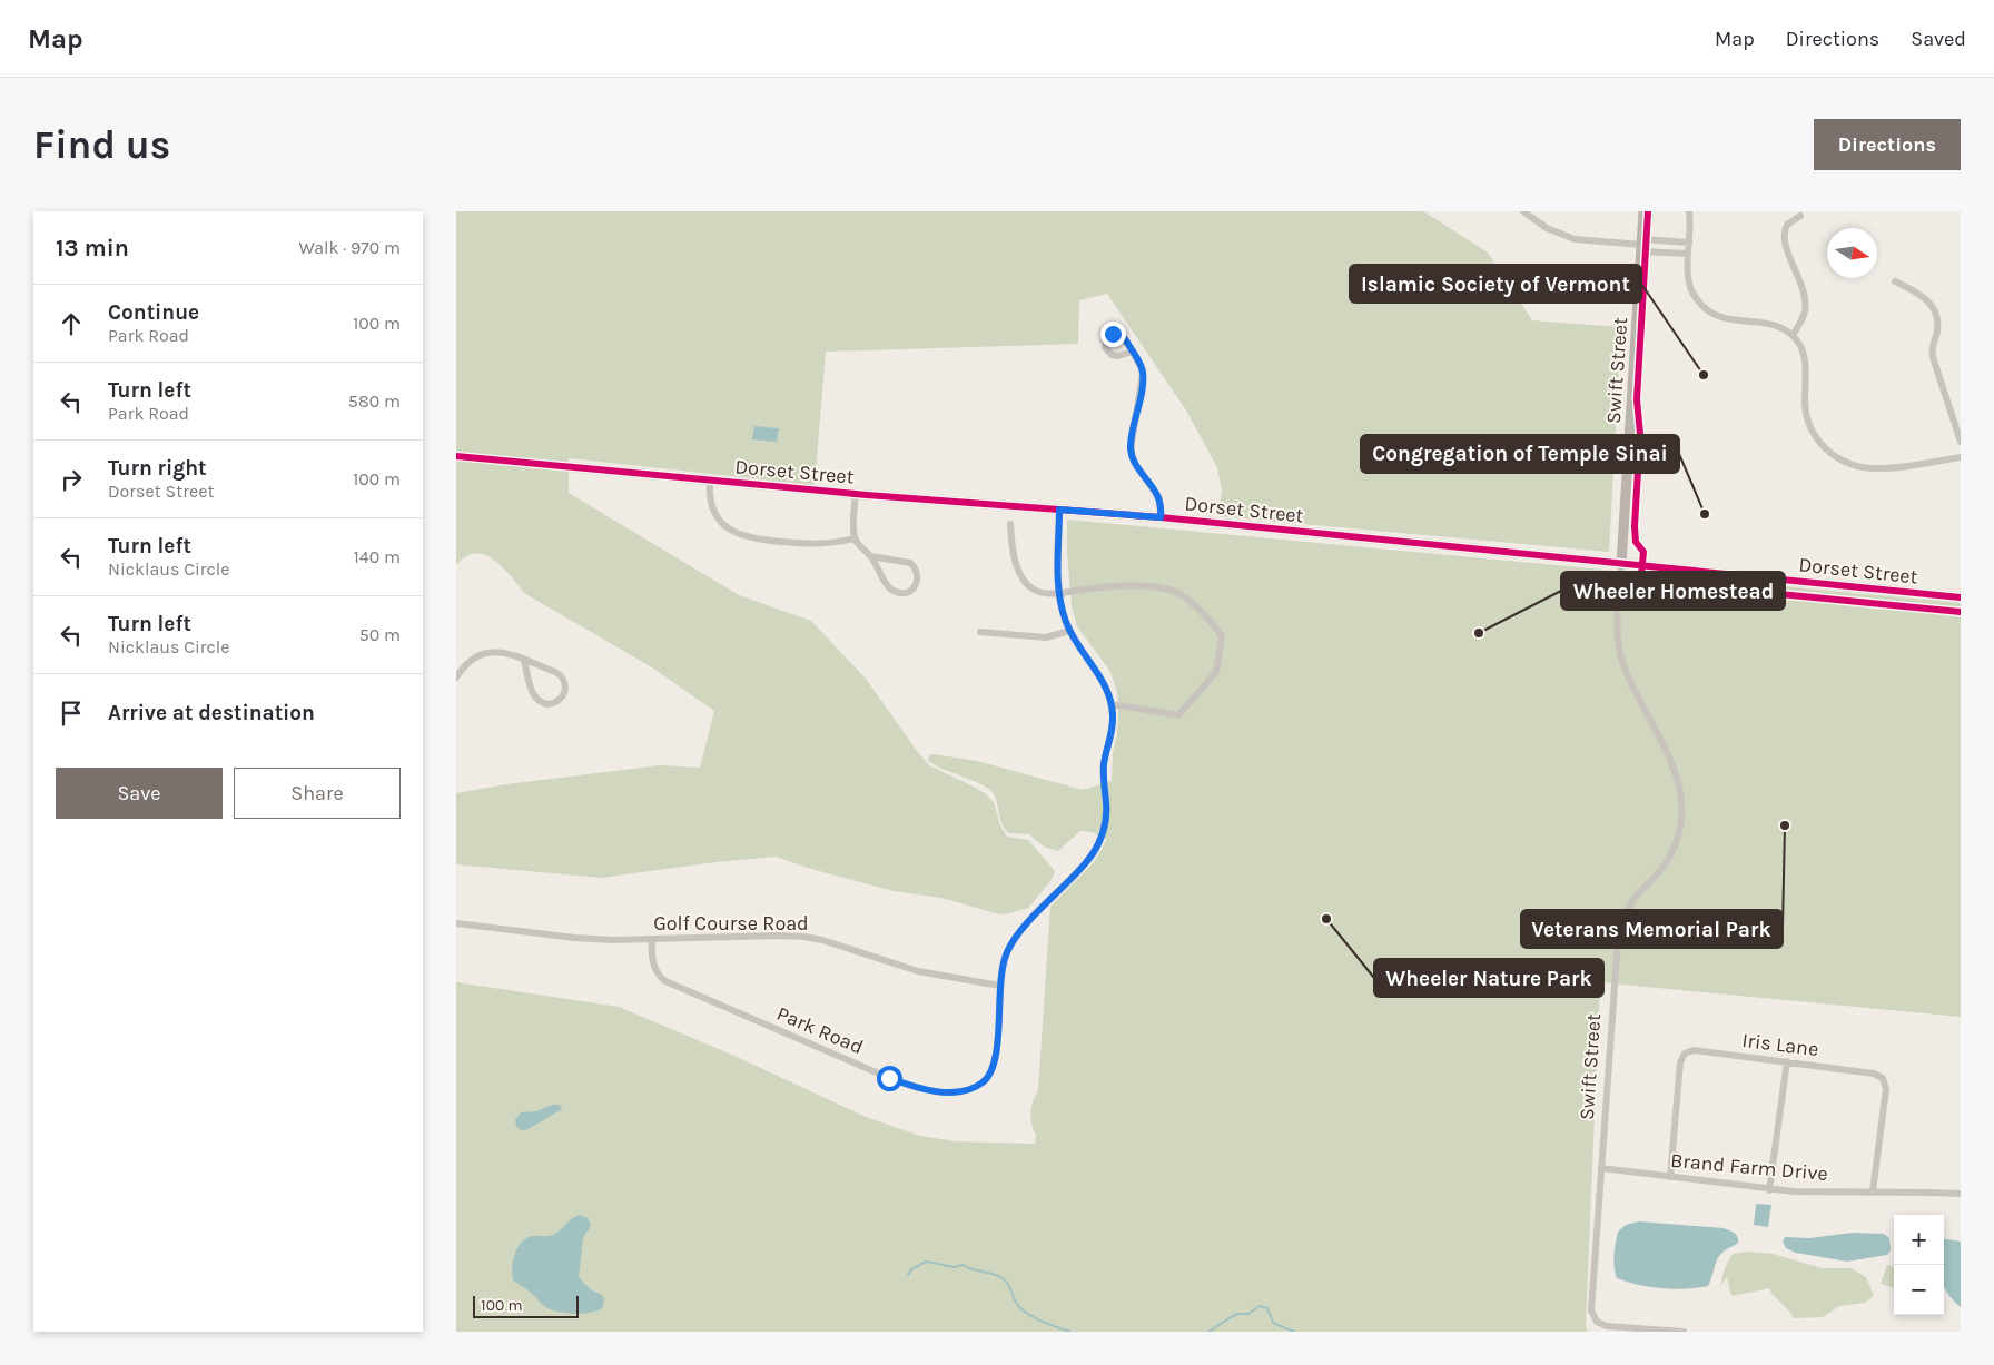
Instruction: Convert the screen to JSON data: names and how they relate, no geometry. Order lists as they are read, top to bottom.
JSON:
{
  "streets": {
    "street": [
      "Swift Street",
      "Dorset Street",
      "Golf Course Road",
      "Park Road",
      "Iris Lane",
      "Brand Farm Drive"
    ]
  },
  "crossings": [
    ["Swift Street", "Dorset Street"],
    ["Swift Street", "Brand Farm Drive"],
    ["Dorset Street", "Park Road"],
    ["Golf Course Road", "Park Road"],
    ["Iris Lane", "Brand Farm Drive"]
  ],
  "places": [
    "Islamic Society of Vermont",
    "Congregation of Temple Sinai",
    "Wheeler Homestead",
    "Veterans Memorial Park",
    "Wheeler Nature Park"
  ],
  "scale_bar": "100 m",
  "north": "right",
  "page": {
    "header": "Map",
    "nav": ["Map", "Directions", "Saved"],
    "buttons": [
      "Directions",
      ["Save", "Share"]
    ],
    "title": "Find us",
    "heading": ["13 min", "Walk · 970 m"],
    "list": [
      ["Continue", "Park Road", "100 m"],
      ["Turn left", "Park Road", "580 m"],
      ["Turn right", "Dorset Street", "100 m"],
      ["Turn left", "Nicklaus Circle", "140 m"],
      ["Turn left", "Nicklaus Circle", "50 m"],
      "Arrive at destination"
    ],
    "map_buttons": ["+", "−"],
    "scale": "100 m"
  }
}
